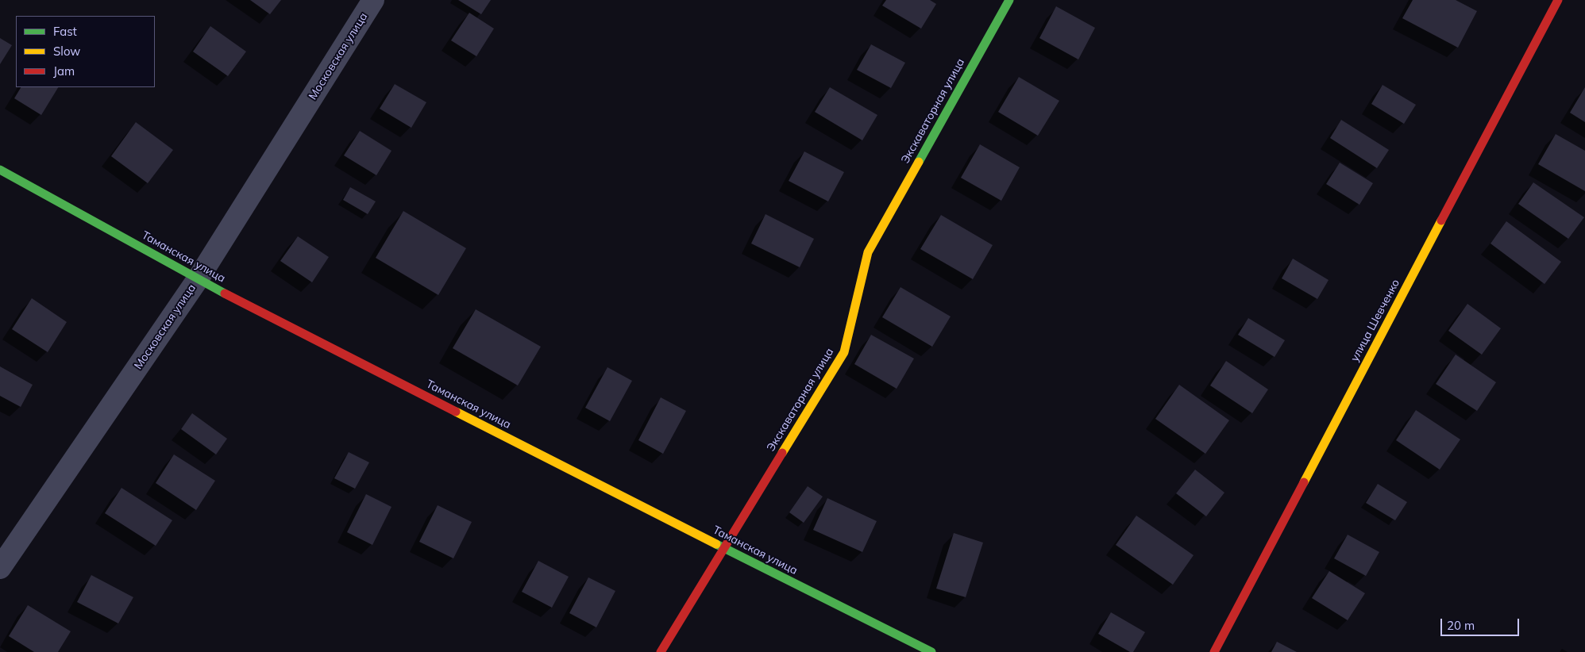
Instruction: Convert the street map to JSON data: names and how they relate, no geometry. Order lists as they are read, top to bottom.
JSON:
{
  "streets": {
    "street": [
      "Московская улица",
      "Экскаваторная улица",
      "Таманская улица",
      "улица Шевченко"
    ]
  },
  "crossings": [
    ["Московская улица", "Таманская улица"],
    ["Экскаваторная улица", "Таманская улица"]
  ],
  "legend": ["Fast", "Slow", "Jam"],
  "scale_bar": "20 m"
}
